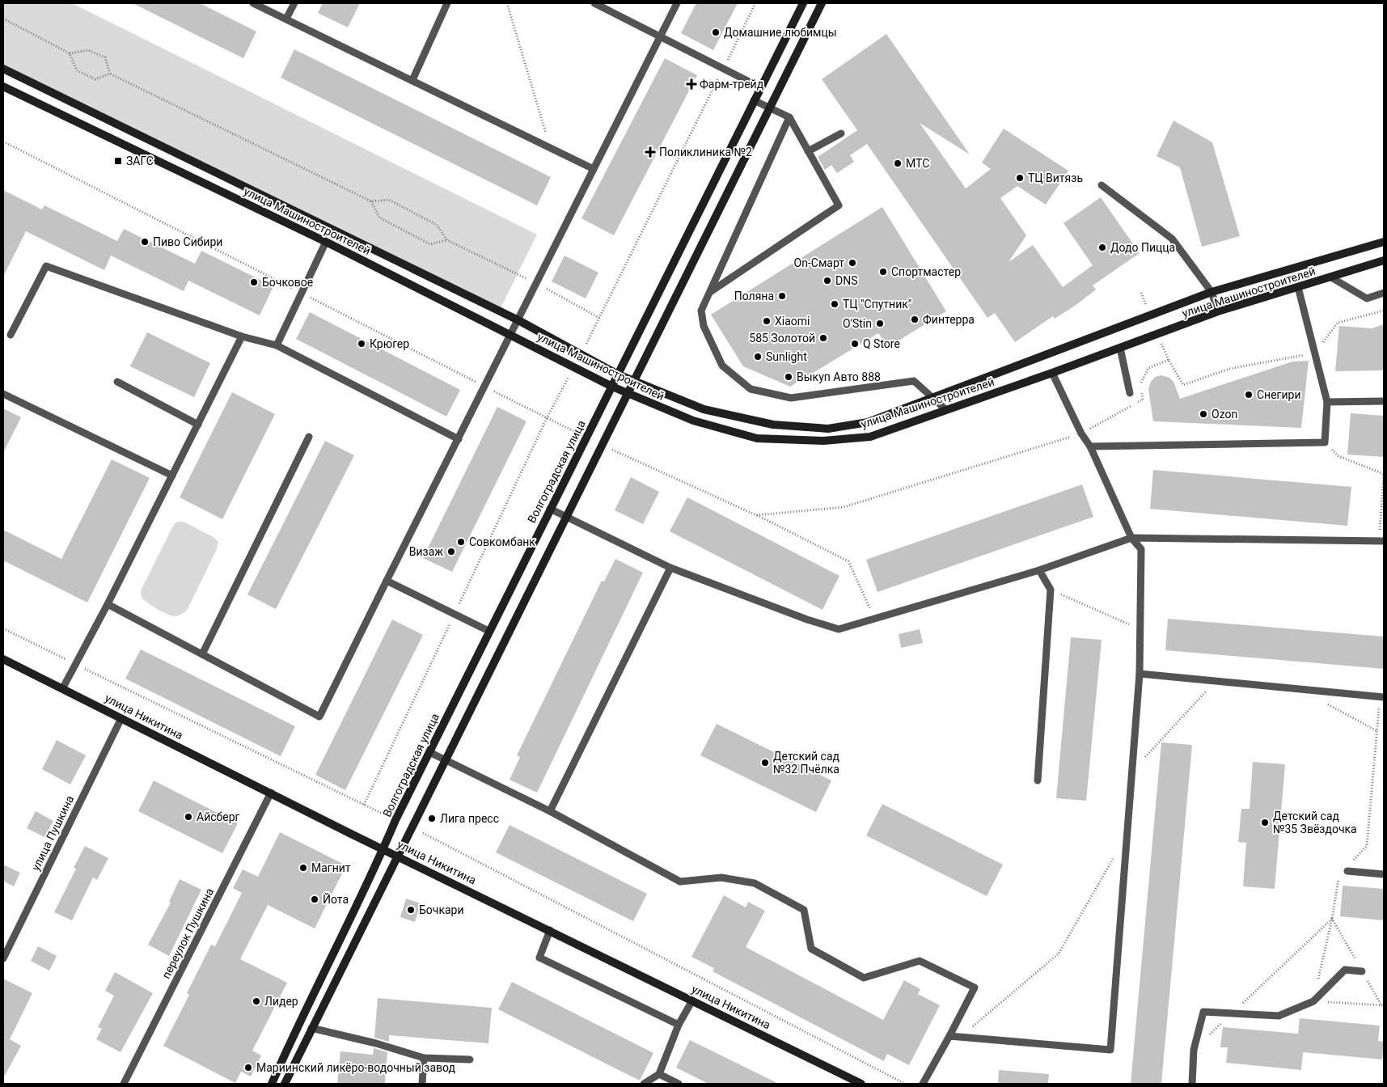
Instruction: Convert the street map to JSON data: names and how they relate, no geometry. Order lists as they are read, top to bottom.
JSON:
{
  "streets": {
    "main road": ["улица Машиностроителей", "Волгоградская улица", "улица Никитина"],
    "lane": ["улица Пушкина", "переулок Пушкина"]
  },
  "crossings": [
    ["улица Машиностроителей", "Волгоградская улица"],
    ["Волгоградская улица", "улица Никитина"],
    ["улица Никитина", "улица Пушкина"],
    ["улица Никитина", "переулок Пушкина"]
  ],
  "places": {
    "other": [
      "Домашние любимцы",
      "МТС",
      "ТЦ Витязь",
      "Пиво Сибири",
      "Додо Пицца",
      "On-Смарт",
      "Спортмастер",
      "DNS",
      "Бочковое",
      "Поляна",
      "ТЦ \"Спутник\"",
      "Финтерра",
      "Xiaomi",
      "O'Stin",
      "585 Золотой",
      "Крюгер",
      "Q Store",
      "Sunlight",
      "Выкуп Авто 888",
      "Снегири",
      "Ozon",
      "Совкомбанк",
      "Визаж",
      "Детский сад №32 Пчёлка",
      "Айсберг",
      "Лига пресс",
      "Детский сад №35 Звёздочка",
      "Магнит",
      "Йота",
      "Бочкари",
      "Лидер",
      "Мариинский ликёро-водочный завод"
    ],
    "health": ["Фарм-трейд", "Поликлиника №2"],
    "transit": ["ЗАГС"]
  }
}
